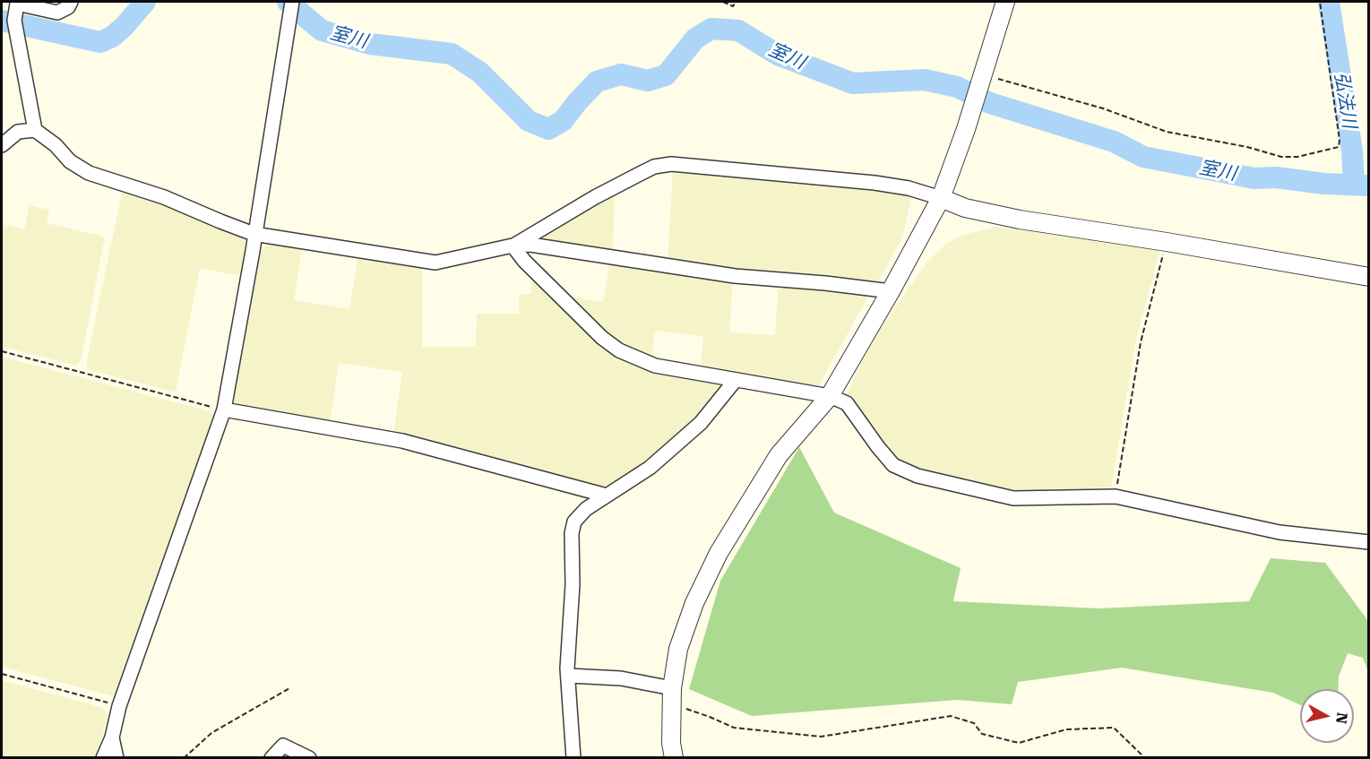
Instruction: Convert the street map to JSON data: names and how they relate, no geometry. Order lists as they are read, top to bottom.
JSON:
{
  "water": ["室川", "弘法川"],
  "north": "right"
}
